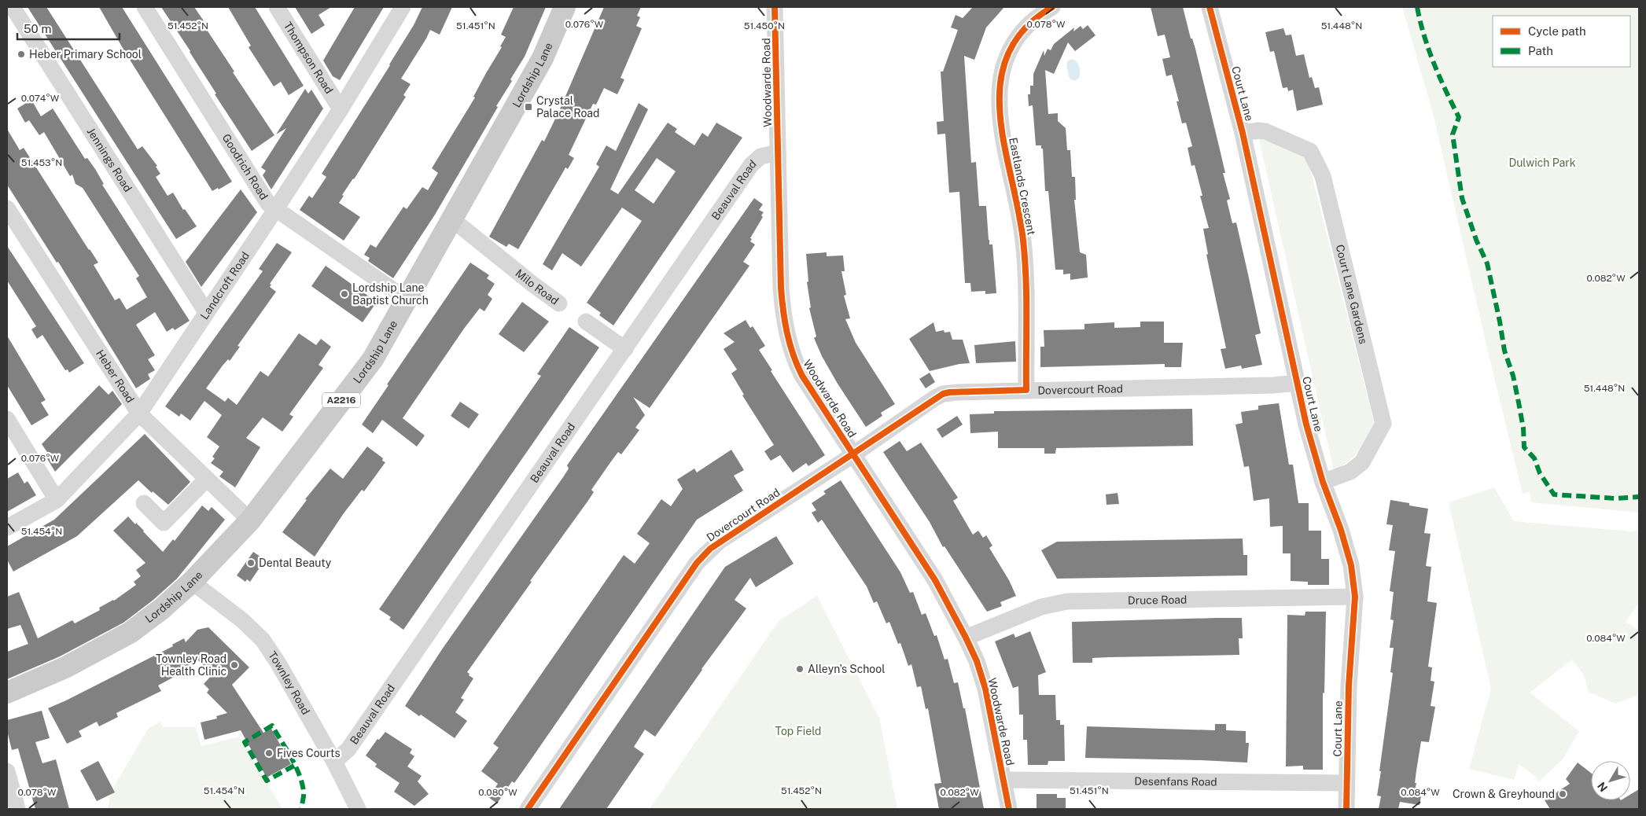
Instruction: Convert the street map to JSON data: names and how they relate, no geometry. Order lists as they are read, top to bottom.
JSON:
{
  "streets": {
    "main road": ["Lordship Lane", "A2216"],
    "street": [
      "Thompson Road",
      "Woodwarde Road",
      "Court Lane",
      "Jennings Road",
      "Goodrich Road",
      "Eastlands Crescent",
      "Beauval Road",
      "Landcroft Road",
      "Milo Road",
      "Court Lane Gardens",
      "Heber Road",
      "Dovercourt Road",
      "Druce Road",
      "Townley Road",
      "Desenfans Road"
    ]
  },
  "crossings": [
    ["Thompson Road", "Landcroft Road"],
    ["Lordship Lane", "Goodrich Road"],
    ["Lordship Lane", "Milo Road"],
    ["Lordship Lane", "Heber Road"],
    ["Lordship Lane", "Townley Road"],
    ["Woodwarde Road", "Beauval Road"],
    ["Woodwarde Road", "Dovercourt Road"],
    ["Woodwarde Road", "Druce Road"],
    ["Woodwarde Road", "Desenfans Road"],
    ["Court Lane", "Court Lane Gardens"],
    ["Court Lane", "Dovercourt Road"],
    ["Court Lane", "Druce Road"],
    ["Court Lane", "Desenfans Road"],
    ["Jennings Road", "Landcroft Road"],
    ["Goodrich Road", "Landcroft Road"],
    ["Eastlands Crescent", "Dovercourt Road"],
    ["Beauval Road", "Townley Road"],
    ["Landcroft Road", "Heber Road"]
  ],
  "parks": ["Dulwich Park", "Top Field"],
  "places": {
    "other": [
      "Heber Primary School",
      "Lordship Lane Baptist Church",
      "Dental Beauty",
      "Townley Road Health Clinic",
      "Alleyn's School",
      "Fives Courts",
      "Crown & Greyhound"
    ],
    "transit": ["Crystal Palace Road"]
  },
  "legend": ["Cycle path", "Path"],
  "scale_bar": "50 m",
  "north": "bottom left",
  "coordinates": [
    "0.076°W",
    "0.078°W",
    "51.452°N",
    "51.451°N",
    "51.450°N",
    "51.448°N",
    "0.074°W",
    "51.453°N",
    "0.082°W",
    "51.454°N",
    "0.084°W",
    "0.080°W"
  ]
}
